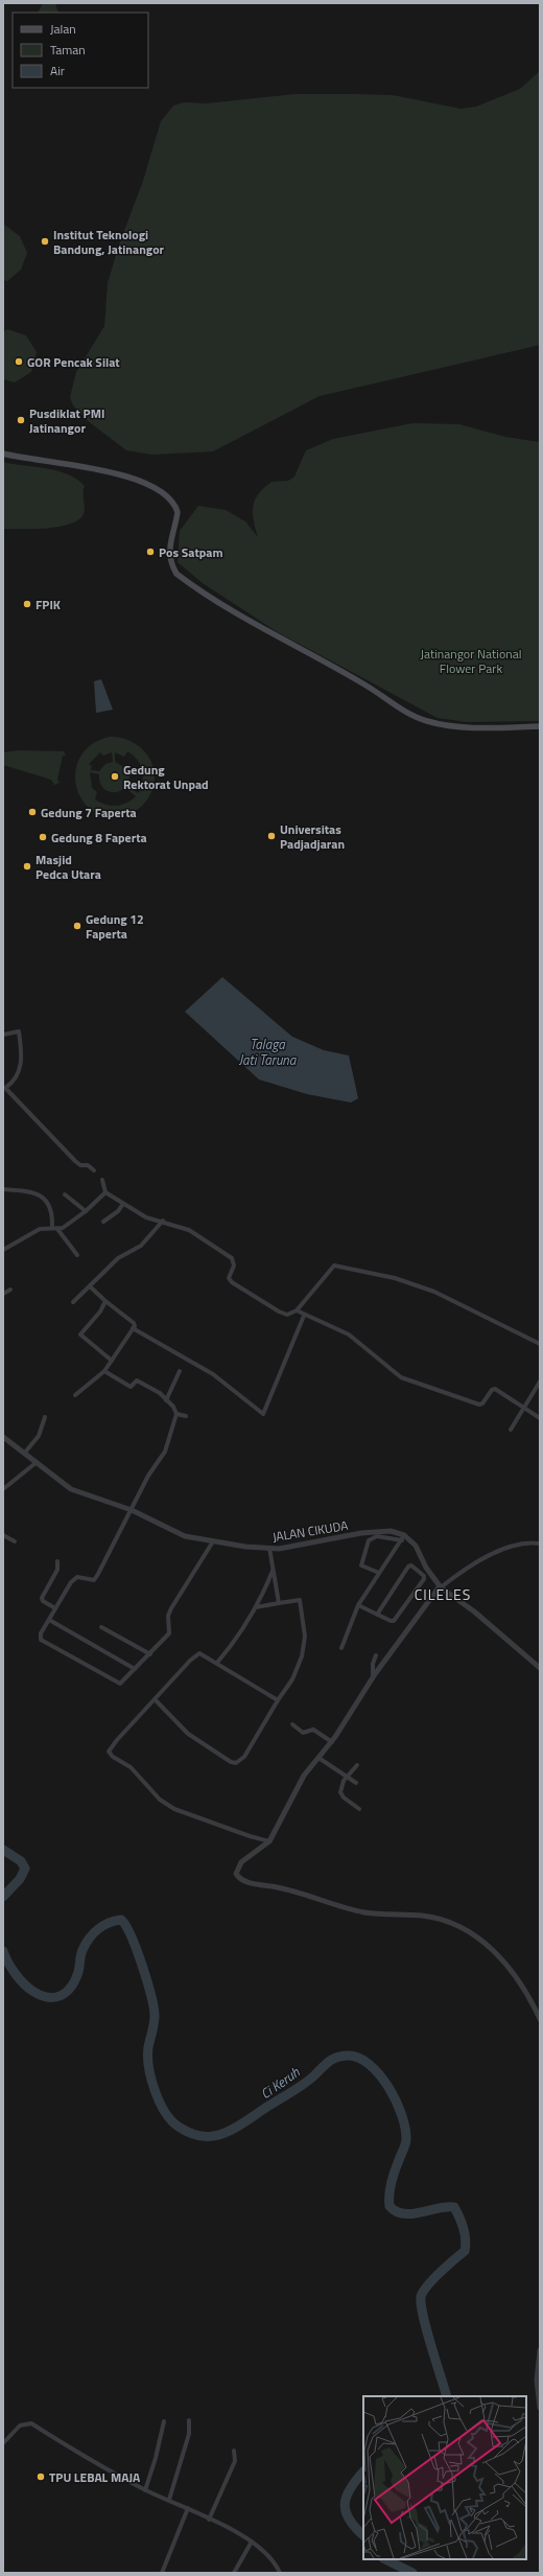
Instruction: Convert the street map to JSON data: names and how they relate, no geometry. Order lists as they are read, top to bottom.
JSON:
{
  "streets": {
    "street": ["JALAN CIKUDA"]
  },
  "districts": ["CILELES"],
  "water": ["Talaga Jati Taruna", "Ci Keruh"],
  "parks": ["Jatinangor National Flower Park"],
  "places": [
    "Institut Teknologi Bandung, Jatinangor",
    "GOR Pencak Silat",
    "Pusdiklat PMI Jatinangor",
    "Pos Satpam",
    "FPIK",
    "Gedung Rektorat Unpad",
    "Gedung 7 Faperta",
    "Universitas Padjadjaran",
    "Gedung 8 Faperta",
    "Masjid Pedca Utara",
    "Gedung 12 Faperta",
    "TPU LEBAL MAJA"
  ],
  "legend": ["Jalan", "Taman", "Air"]
}
